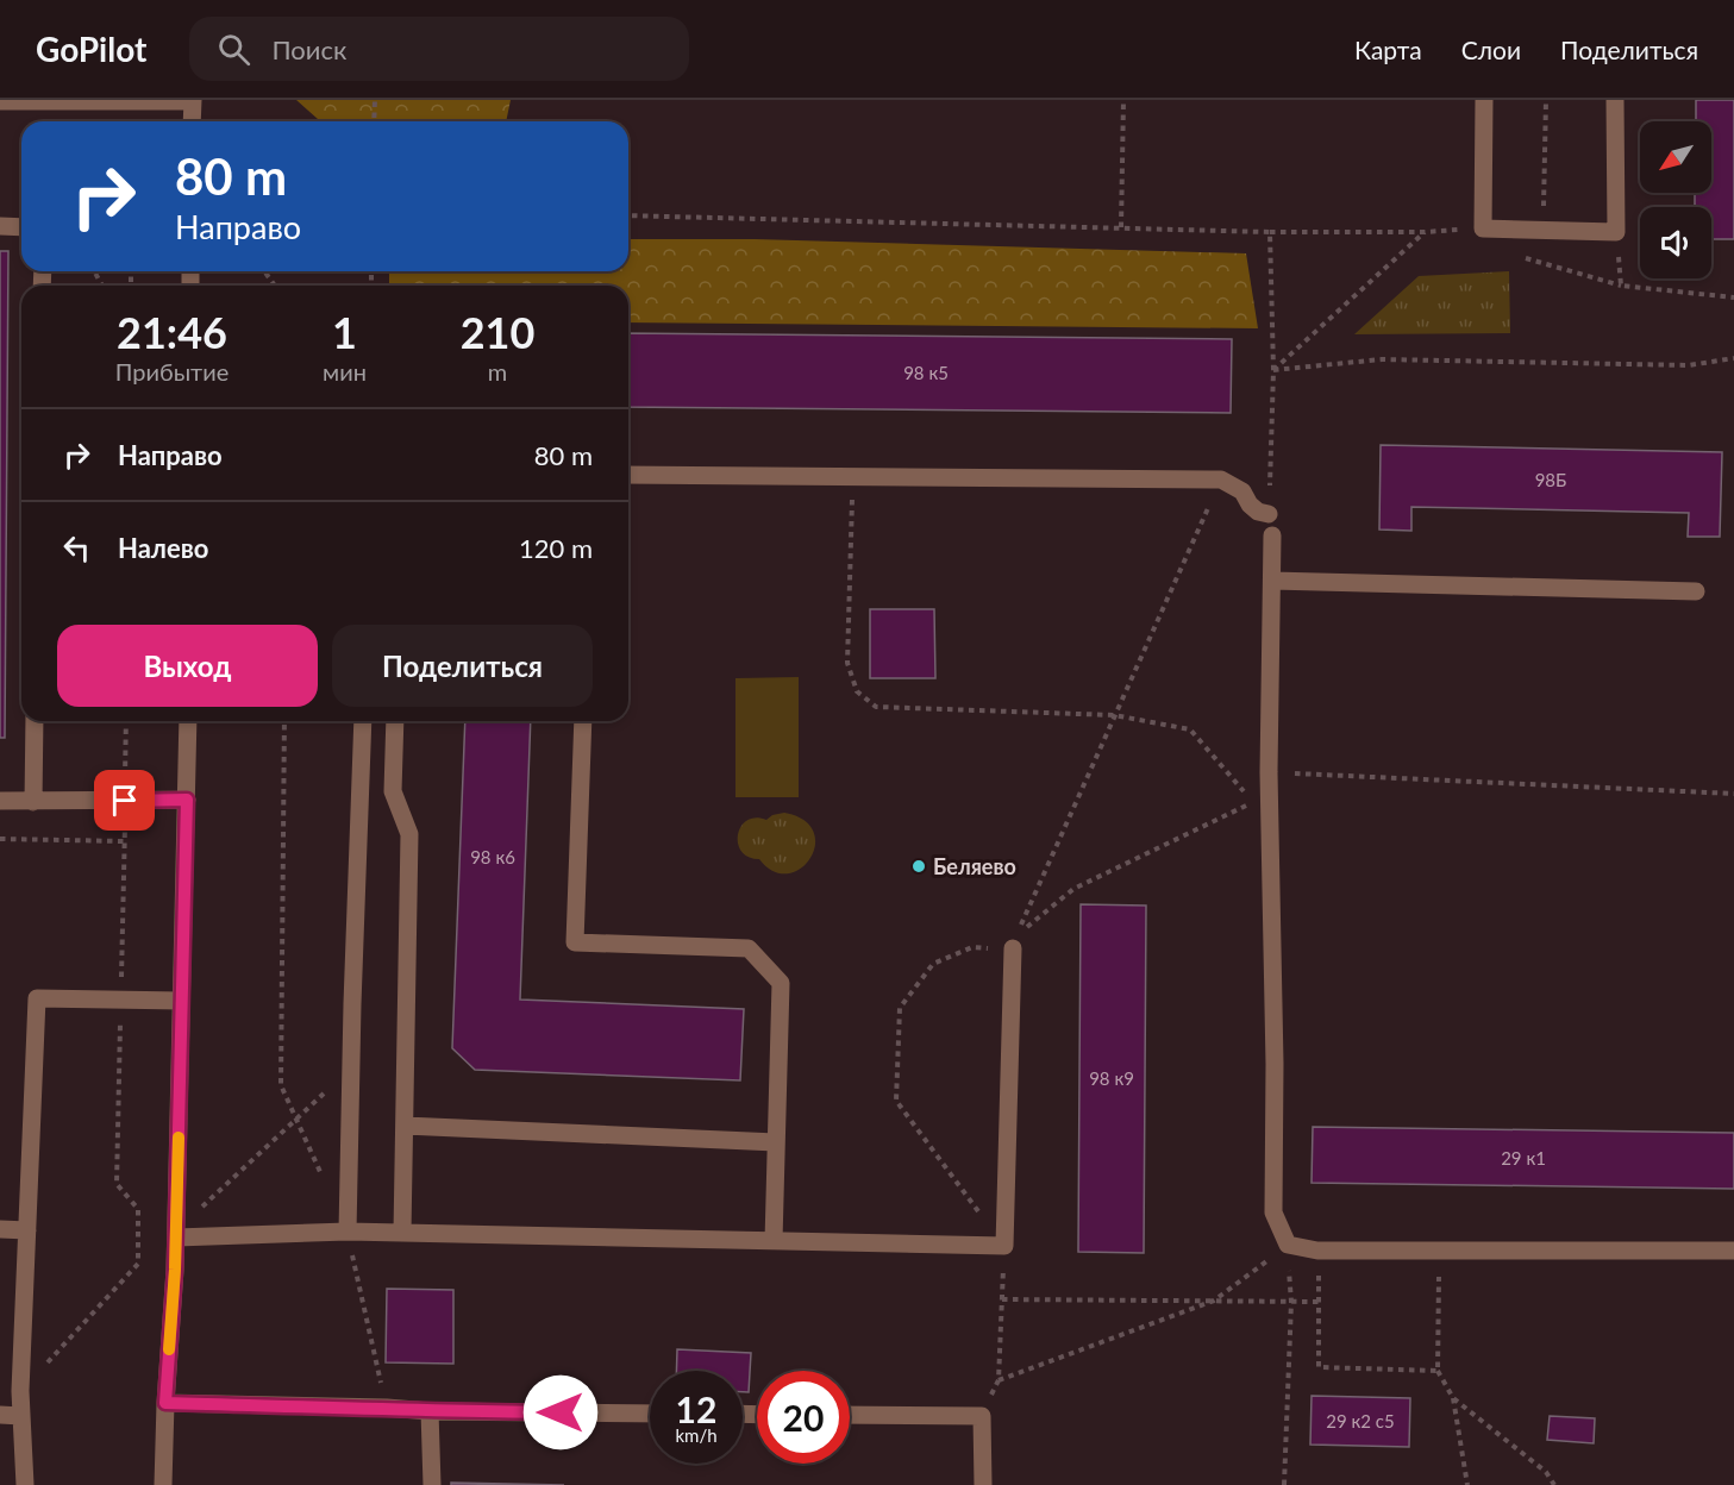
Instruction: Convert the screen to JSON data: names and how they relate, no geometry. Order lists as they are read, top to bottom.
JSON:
{
  "places": ["Беляево"],
  "house_numbers": [
    "98 к5",
    "98Б",
    "98 к6",
    "98 к9",
    "29 к1",
    "29 к2 с5"
  ],
  "north": "bottom left",
  "page": {
    "header": "GoPilot",
    "search": "Поиск",
    "nav": ["Карта", "Слои", "Поделиться"],
    "turn": ["80 m", "Направо"],
    "eta": [
      "21:46",
      "Прибытие",
      "1",
      "мин",
      "210",
      "m"
    ],
    "list": [
      {
        "name": "Направо",
        "value": "80 m"
      },
      {
        "name": "Налево",
        "value": "120 m"
      }
    ],
    "buttons": ["Выход", "Поделиться"],
    "speed": "12 km/h",
    "limit": "20"
  }
}
